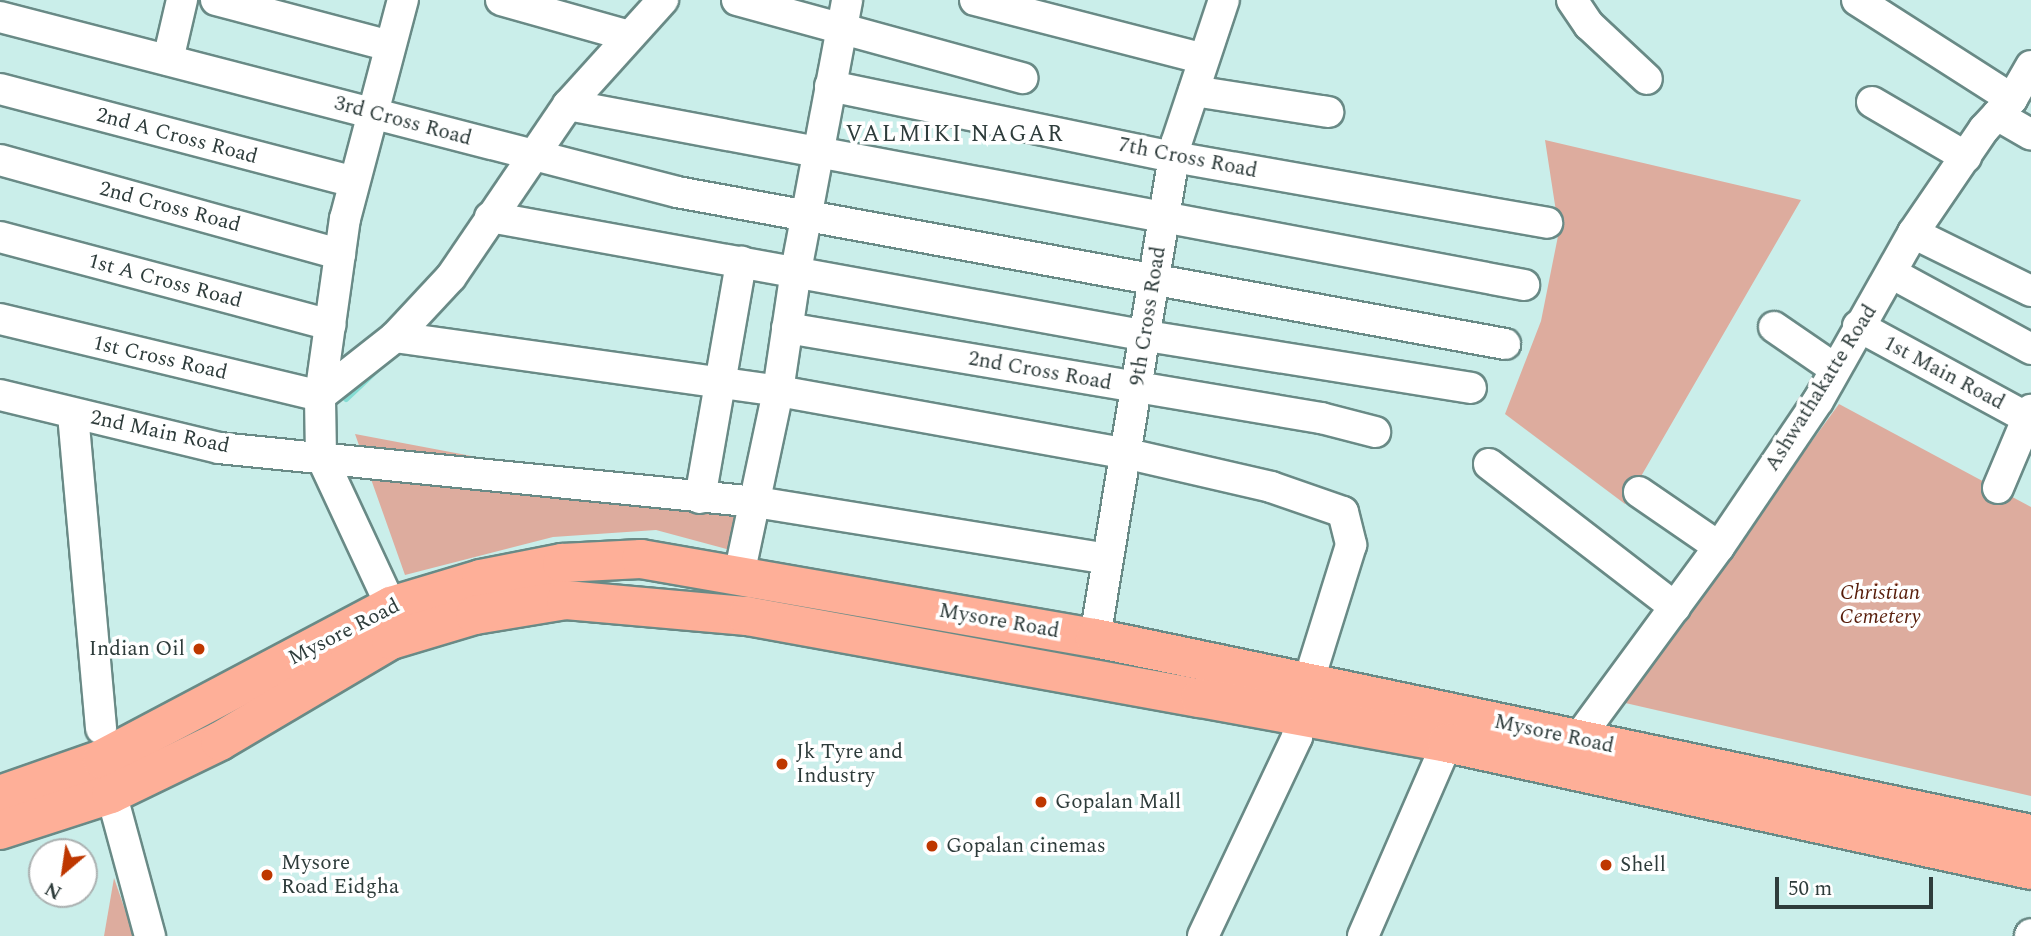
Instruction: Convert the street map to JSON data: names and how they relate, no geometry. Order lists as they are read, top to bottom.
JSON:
{
  "streets": {
    "highway": ["Mysore Road"],
    "street": [
      "3rd Cross Road",
      "2nd A Cross Road",
      "7th Cross Road",
      "2nd Cross Road",
      "1st A Cross Road",
      "9th Cross Road",
      "1st Cross Road",
      "1st Main Road",
      "Ashwathakatte Road",
      "2nd Main Road"
    ]
  },
  "crossings": [
    ["3rd Cross Road", "9th Cross Road"],
    ["7th Cross Road", "9th Cross Road"],
    ["2nd Cross Road", "9th Cross Road"],
    ["9th Cross Road", "2nd Main Road"],
    ["9th Cross Road", "Mysore Road"],
    ["1st Main Road", "Ashwathakatte Road"],
    ["Ashwathakatte Road", "Mysore Road"]
  ],
  "districts": ["VALMIKI NAGAR"],
  "parks": ["Christian Cemetery"],
  "places": [
    "Indian Oil",
    "Jk Tyre and Industry",
    "Gopalan Mall",
    "Gopalan cinemas",
    "Shell",
    "Mysore Road Eidgha"
  ],
  "scale_bar": "50 m",
  "north": "bottom left"
}
